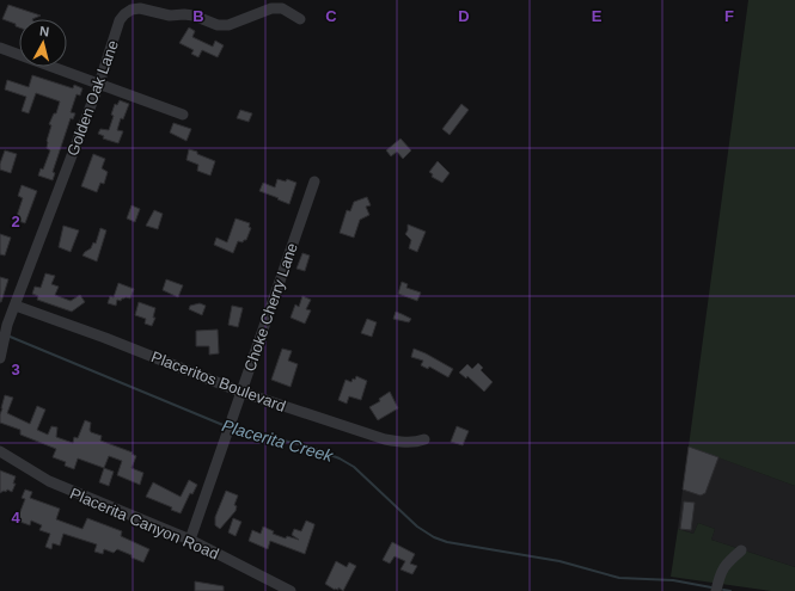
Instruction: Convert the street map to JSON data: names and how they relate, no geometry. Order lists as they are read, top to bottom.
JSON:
{
  "streets": {
    "street": [
      "Golden Oak Lane",
      "Choke Cherry Lane",
      "Placeritos Boulevard",
      "Placerita Canyon Road"
    ]
  },
  "crossings": [
    ["Golden Oak Lane", "Placeritos Boulevard"],
    ["Choke Cherry Lane", "Placeritos Boulevard"],
    ["Choke Cherry Lane", "Placerita Canyon Road"]
  ],
  "water": ["Placerita Creek"],
  "north": "top",
  "grid": {
    "columns": [
      "B",
      "C",
      "D",
      "E",
      "F"
    ],
    "rows": ["2", "3", "4"]
  }
}
